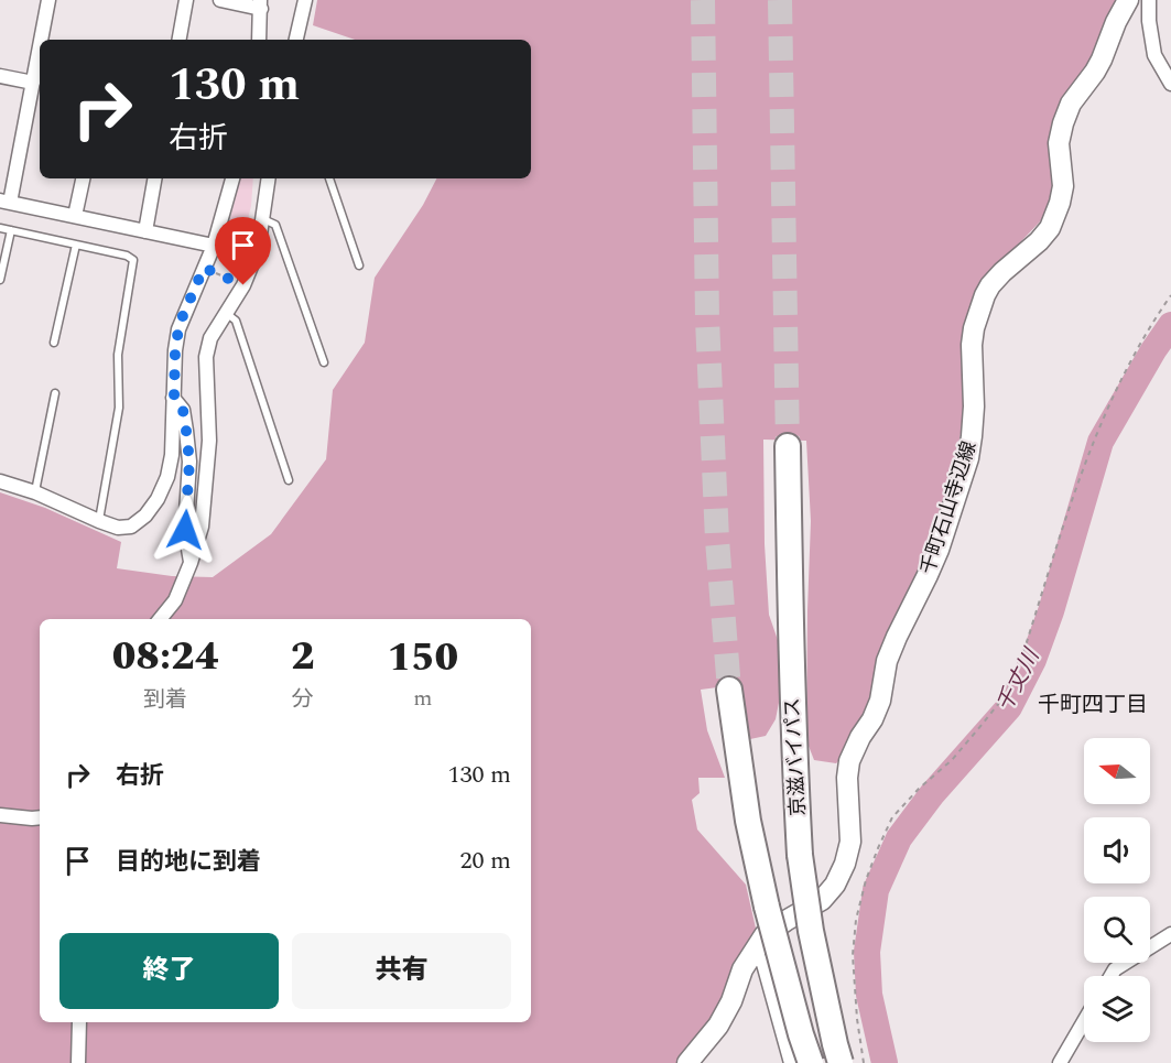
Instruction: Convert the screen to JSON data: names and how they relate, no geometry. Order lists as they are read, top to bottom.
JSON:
{
  "streets": {
    "highway": ["京滋バイパス"],
    "main road": ["千町石山寺辺線"]
  },
  "districts": ["千町四丁目"],
  "water": ["千丈川"],
  "north": "left",
  "page": {
    "turn": ["130 m", "右折"],
    "eta": [
      "08:24",
      "到着",
      "2",
      "分",
      "150",
      "m"
    ],
    "list": [
      {
        "name": "右折",
        "value": "130 m"
      },
      {
        "name": "目的地に到着",
        "value": "20 m"
      }
    ],
    "buttons": ["終了", "共有"]
  }
}
